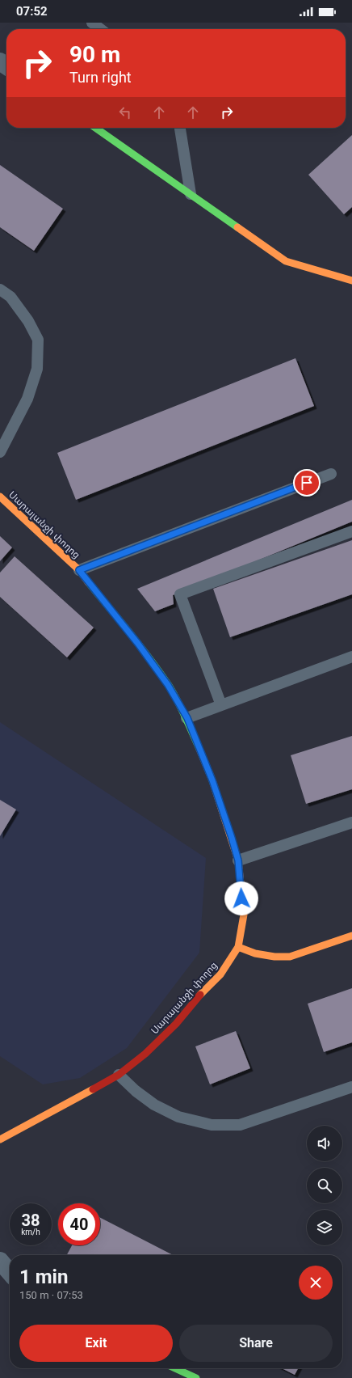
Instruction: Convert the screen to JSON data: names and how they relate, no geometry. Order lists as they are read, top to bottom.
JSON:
{
  "streets": {
    "street": ["Սարալանջի փողոց"]
  },
  "page": {
    "status": "07:52",
    "turn": ["90 m", "Turn right"],
    "speed": "38 km/h",
    "limit": "40",
    "heading": ["1 min", "150 m · 07:53"],
    "buttons": ["Exit", "Share"]
  }
}
